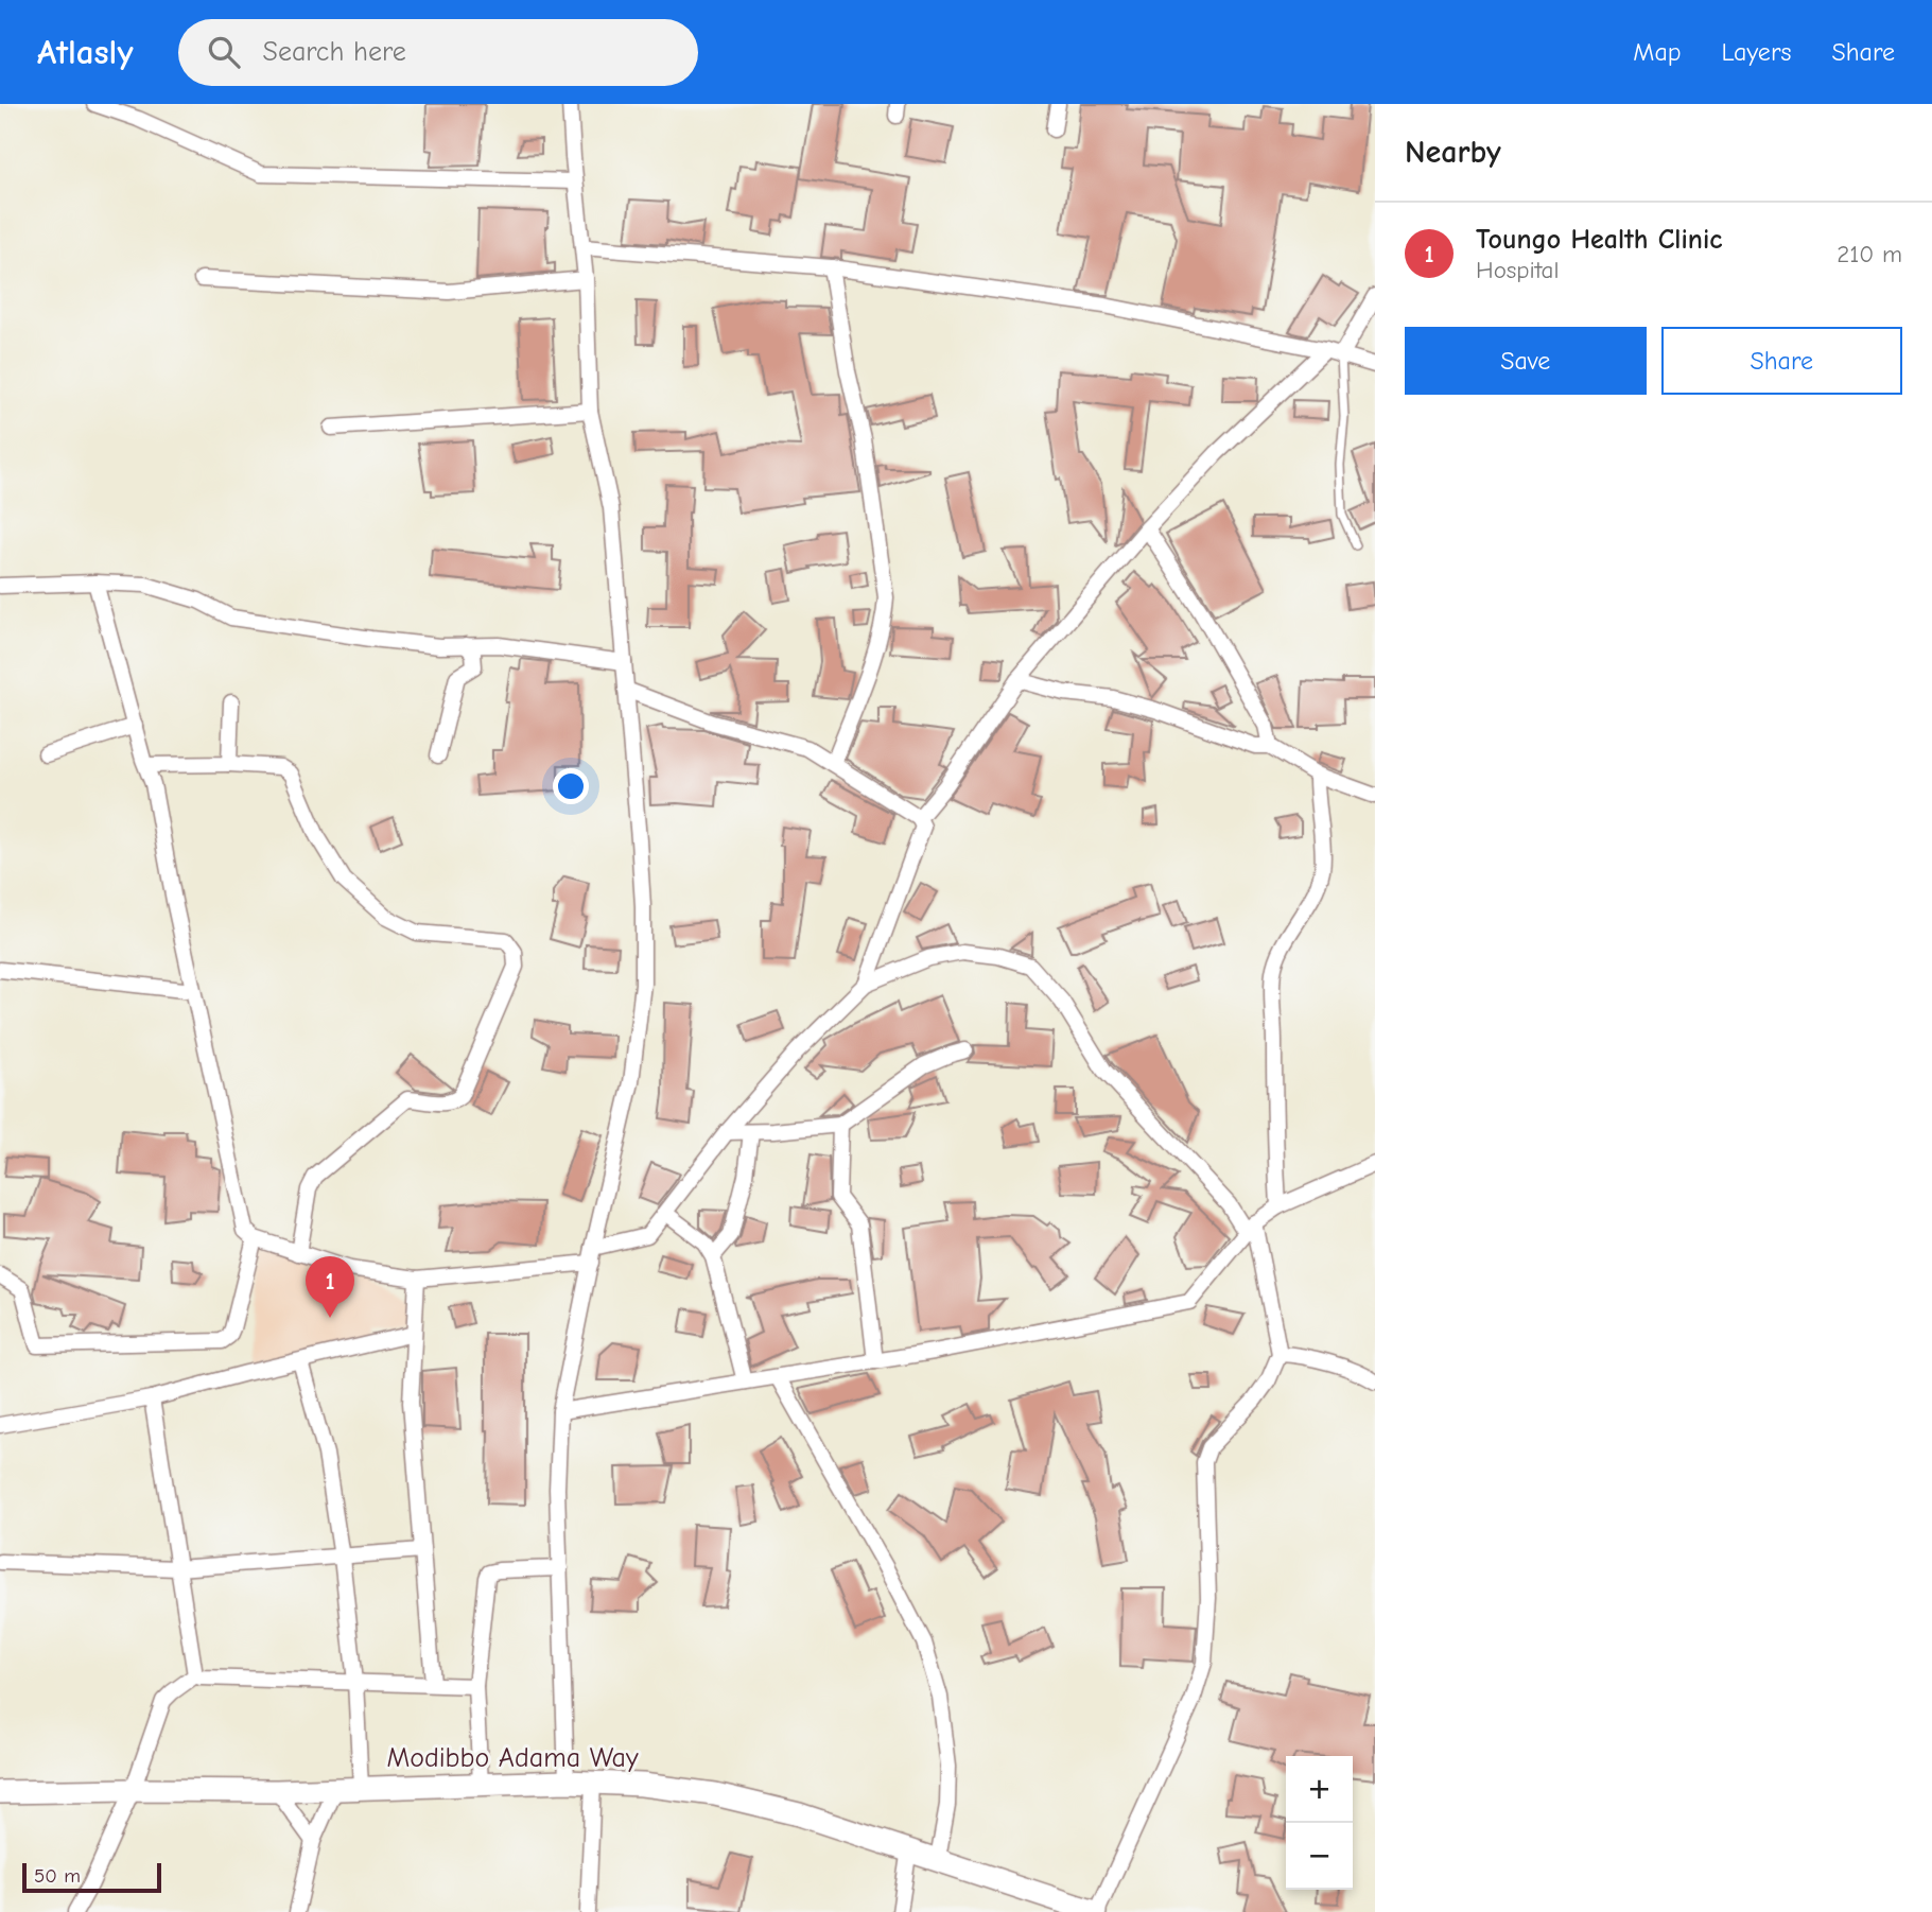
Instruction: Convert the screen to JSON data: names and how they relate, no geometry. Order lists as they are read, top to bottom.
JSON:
{
  "streets": {
    "main road": ["Modibbo Adama Way"]
  },
  "scale_bar": "50 m",
  "page": {
    "header": "Atlasly",
    "search": "Search here",
    "nav": ["Map", "Layers", "Share"],
    "heading": "Nearby",
    "list": [
      {
        "mark": "1",
        "name": "Toungo Health Clinic",
        "note": "Hospital",
        "value": "210 m"
      }
    ],
    "buttons": ["Save", "Share"],
    "pins": "1",
    "map_buttons": ["+", "−"],
    "scale": "50 m"
  }
}
